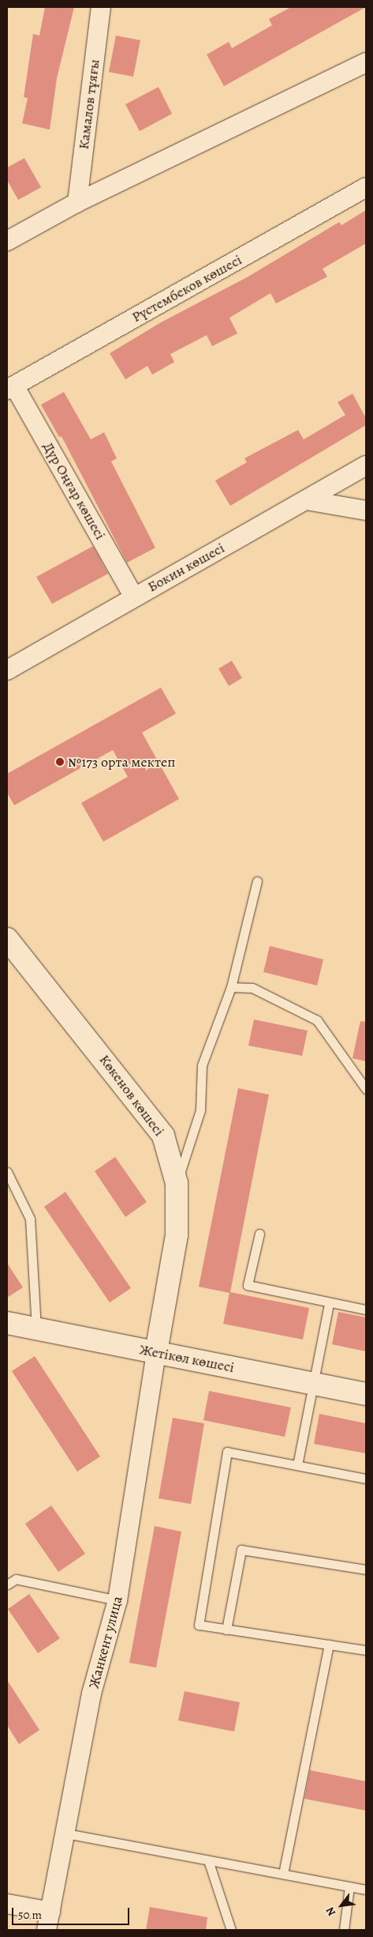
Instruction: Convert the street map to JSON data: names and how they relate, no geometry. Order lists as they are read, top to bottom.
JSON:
{
  "streets": {
    "street": [
      "Камалов тұяғы",
      "Рүстембеков көшесі",
      "Дүр Оңғар көшесі",
      "Бокин көшесі",
      "Көкенов көшесі",
      "Жетікөл көшесі",
      "Жанкент улица"
    ]
  },
  "crossings": [
    ["Рүстембеков көшесі", "Дүр Оңғар көшесі"],
    ["Дүр Оңғар көшесі", "Бокин көшесі"],
    ["Көкенов көшесі", "Жетікөл көшесі"],
    ["Көкенов көшесі", "Жанкент улица"],
    ["Жетікөл көшесі", "Жанкент улица"]
  ],
  "places": ["№173 орта мектеп"],
  "scale_bar": "50 m",
  "north": "bottom left"
}
